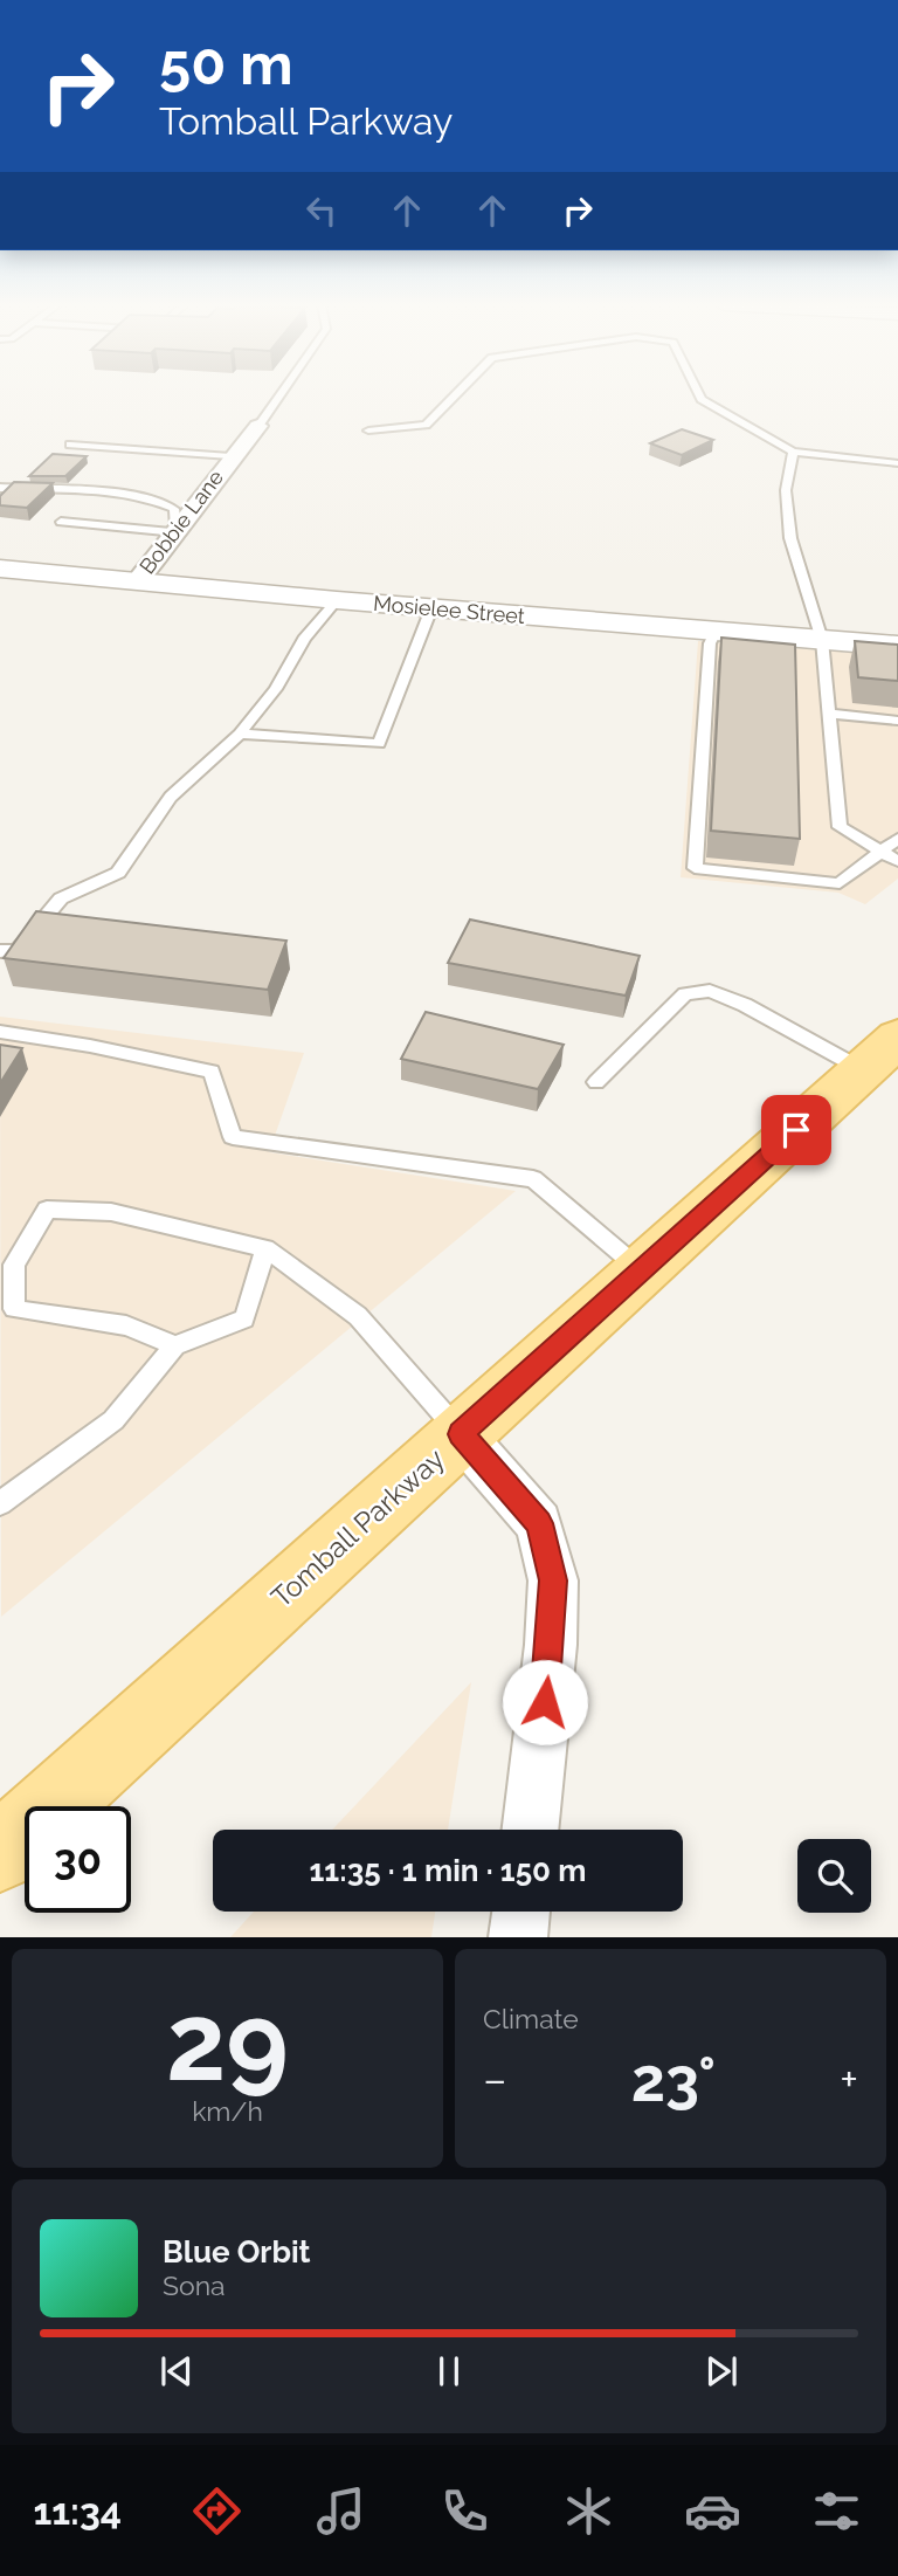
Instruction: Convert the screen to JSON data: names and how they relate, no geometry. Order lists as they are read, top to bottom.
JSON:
{
  "streets": {
    "main road": ["Tomball Parkway"],
    "street": ["Bobbie Lane", "Mosielee Street"]
  },
  "crossings": [
    ["Bobbie Lane", "Mosielee Street"]
  ],
  "page": {
    "turn": ["50 m", "Tomball Parkway"],
    "limit": "30",
    "trip": "11:35 · 1 min · 150 m",
    "tile": [
      ["29", "km/h"],
      "Climate"
    ],
    "heat": ["−", "23°", "+"],
    "song": ["Blue Orbit", "Sona"],
    "tabs": "11:34"
  }
}
